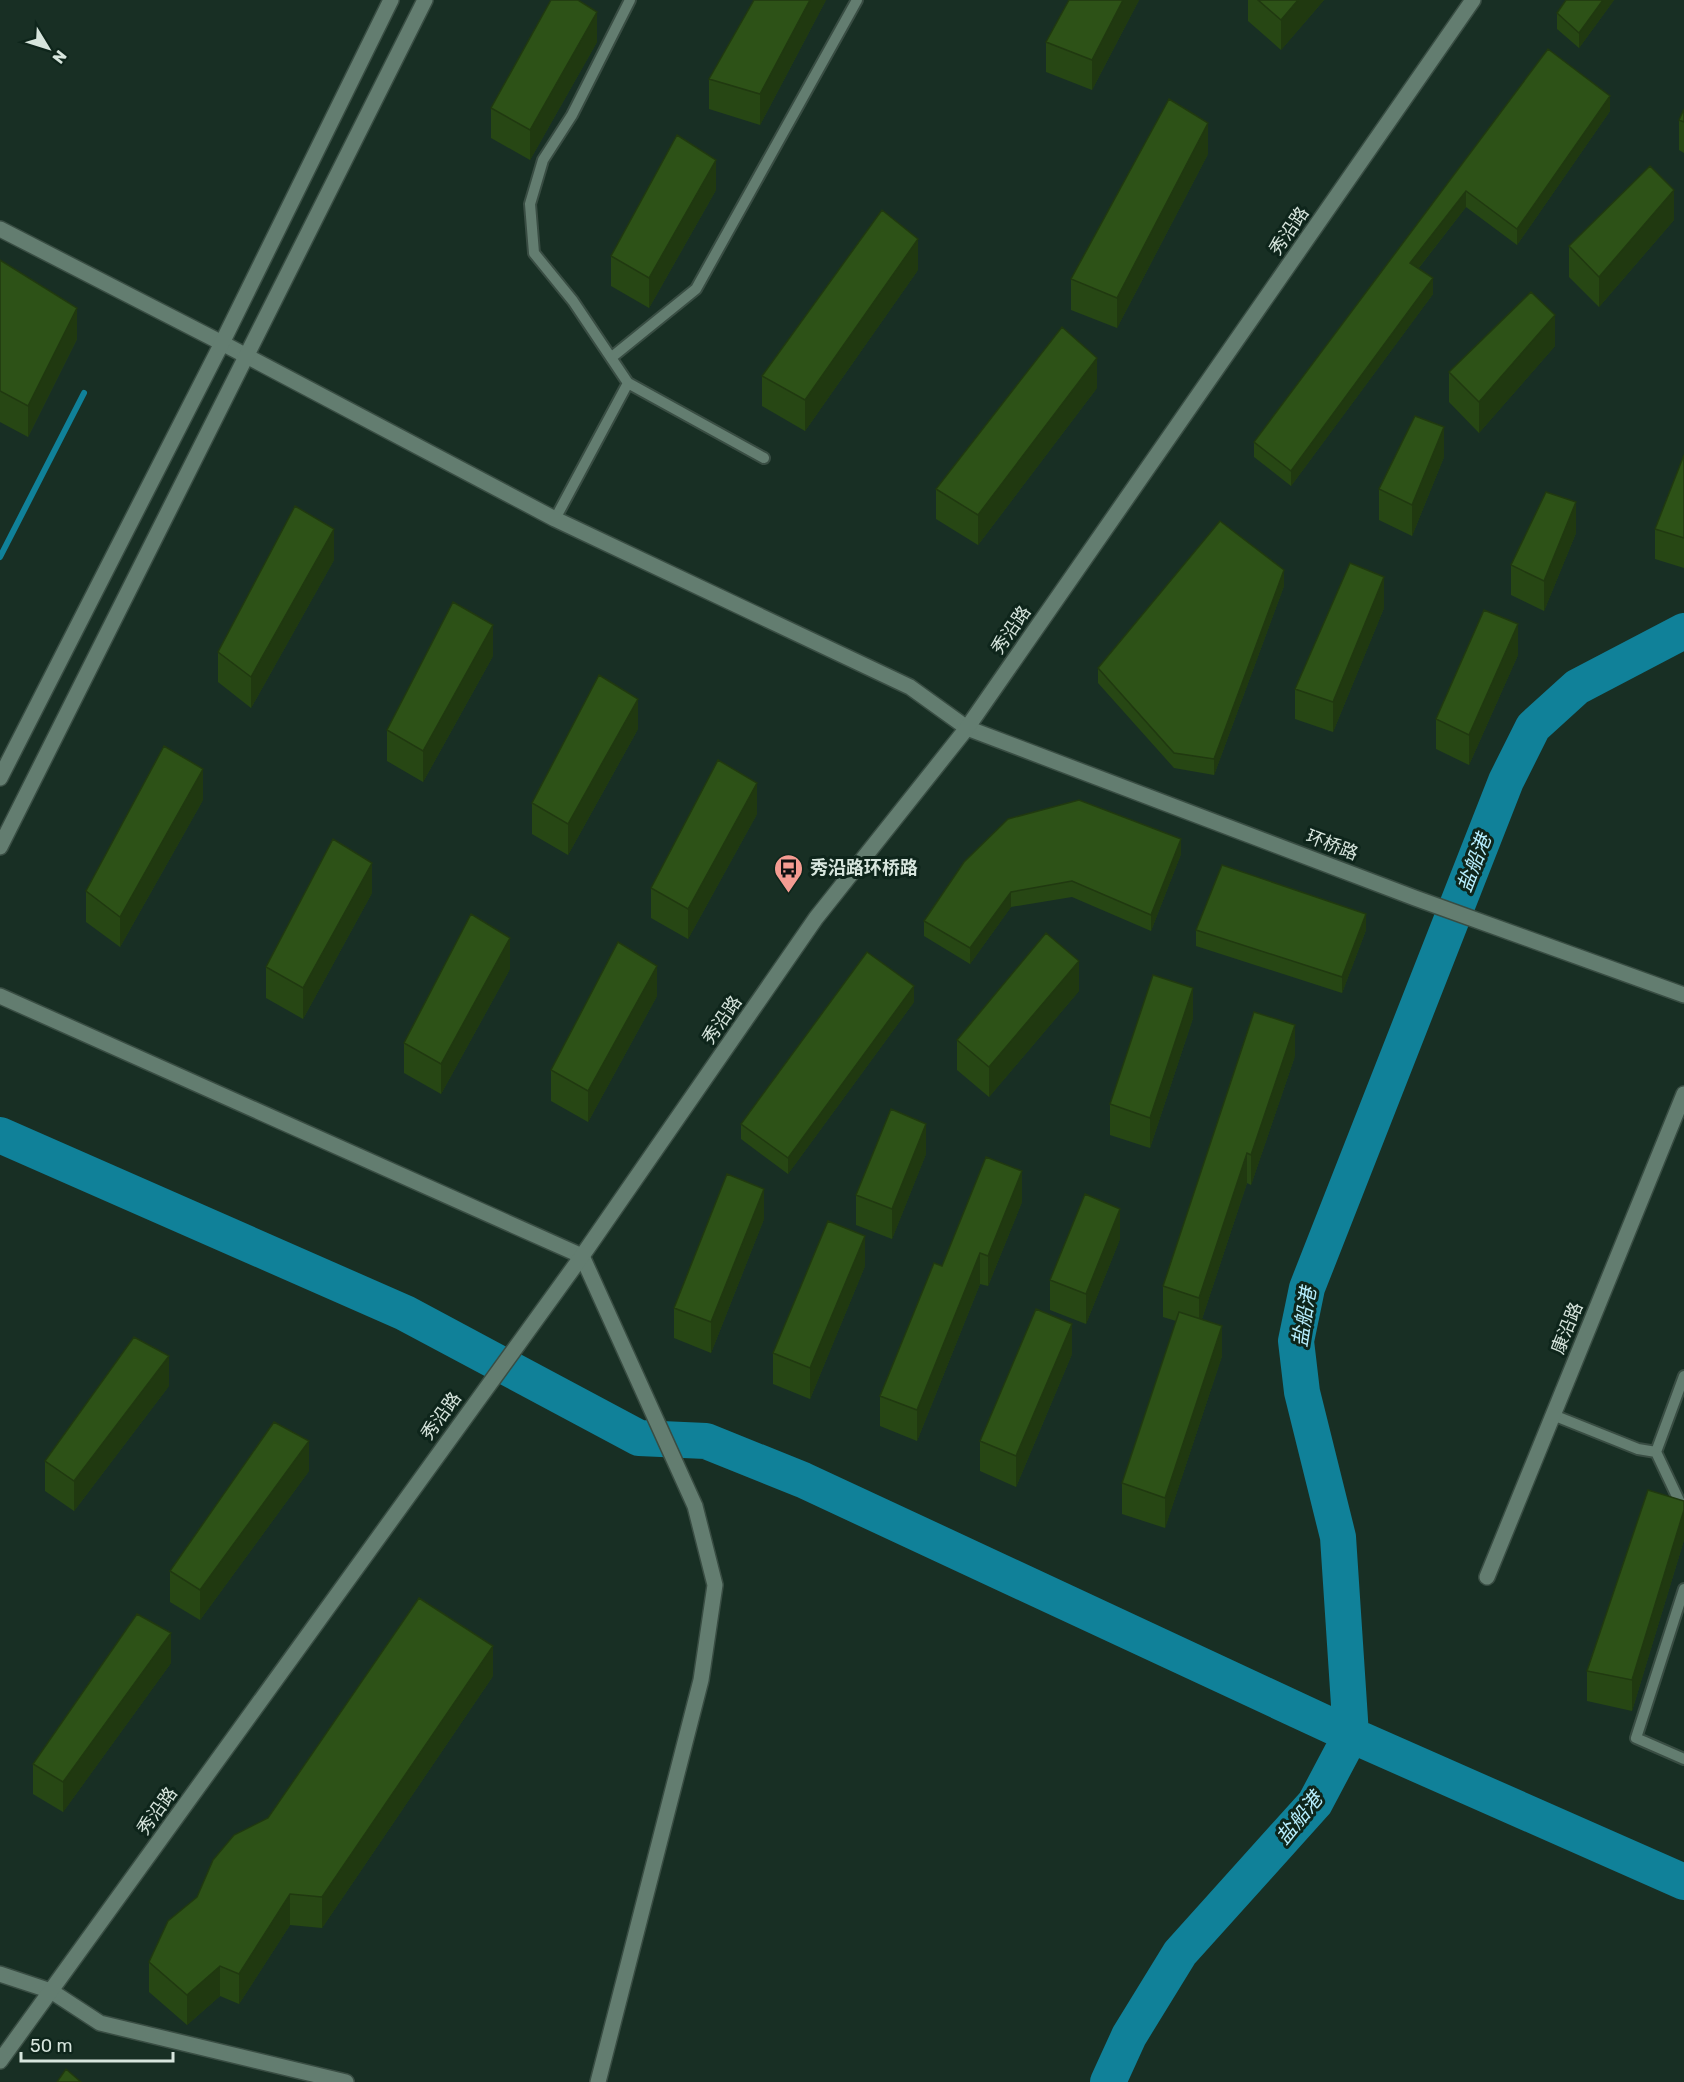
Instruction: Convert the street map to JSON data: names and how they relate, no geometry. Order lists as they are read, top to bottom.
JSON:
{
  "streets": {
    "street": ["秀沿路", "环桥路", "康沿路"]
  },
  "crossings": [
    ["秀沿路", "环桥路"]
  ],
  "water": ["盐船港"],
  "places": {
    "bus stop": ["秀沿路环桥路"]
  },
  "scale_bar": "50 m",
  "north": "bottom right"
}
